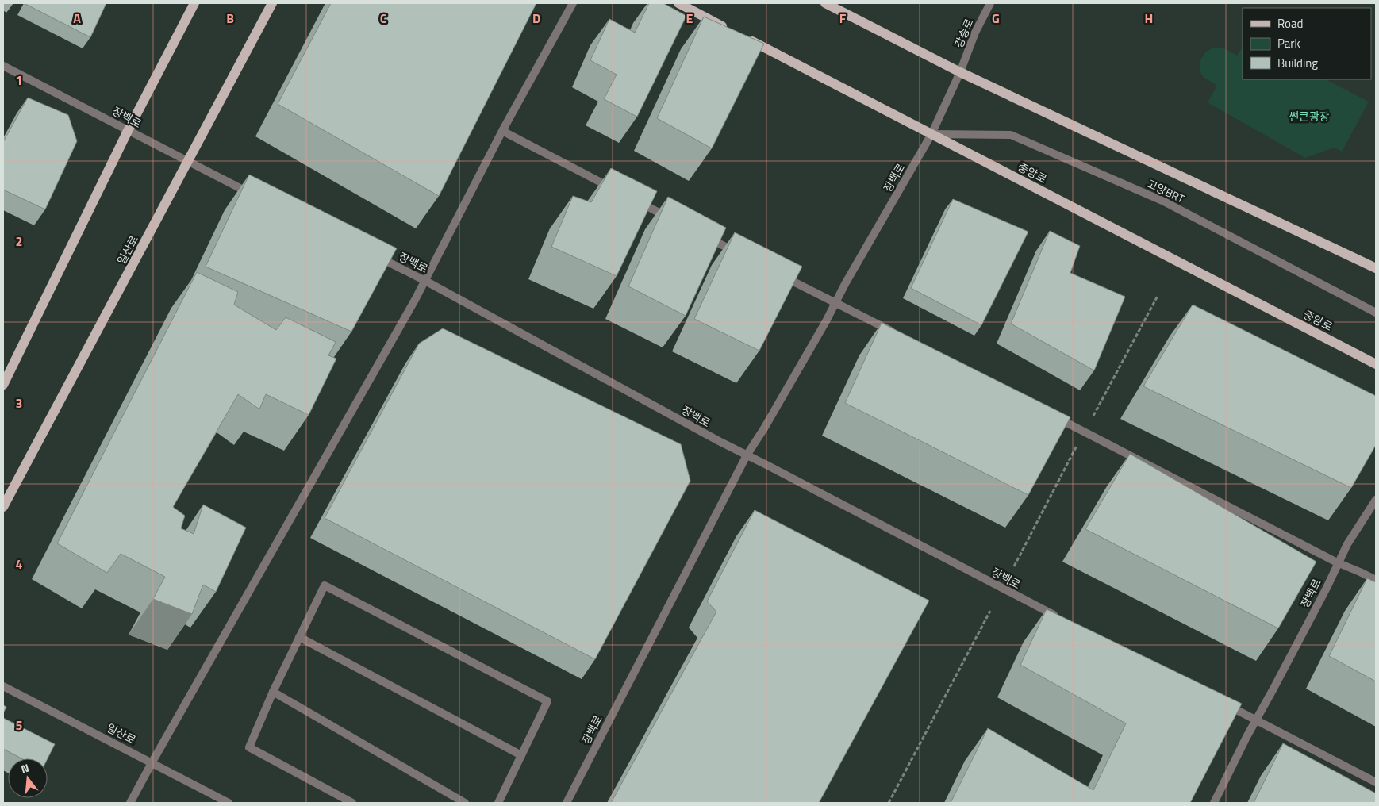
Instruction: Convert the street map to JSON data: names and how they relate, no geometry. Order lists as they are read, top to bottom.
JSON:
{
  "streets": {
    "main road": ["중앙로", "일산로"],
    "street": ["강송로", "장백로", "고양BRT"]
  },
  "crossings": [
    ["강송로", "장백로"],
    ["장백로", "중앙로"],
    ["장백로", "고양BRT"],
    ["장백로", "일산로"],
    ["중앙로", "고양BRT"]
  ],
  "parks": ["썬큰광장"],
  "legend": ["Road", "Park", "Building"],
  "north": "top",
  "grid": {
    "columns": [
      "A",
      "B",
      "C",
      "D",
      "E",
      "F",
      "G",
      "H"
    ],
    "rows": [
      "1",
      "2",
      "3",
      "4",
      "5"
    ]
  }
}
